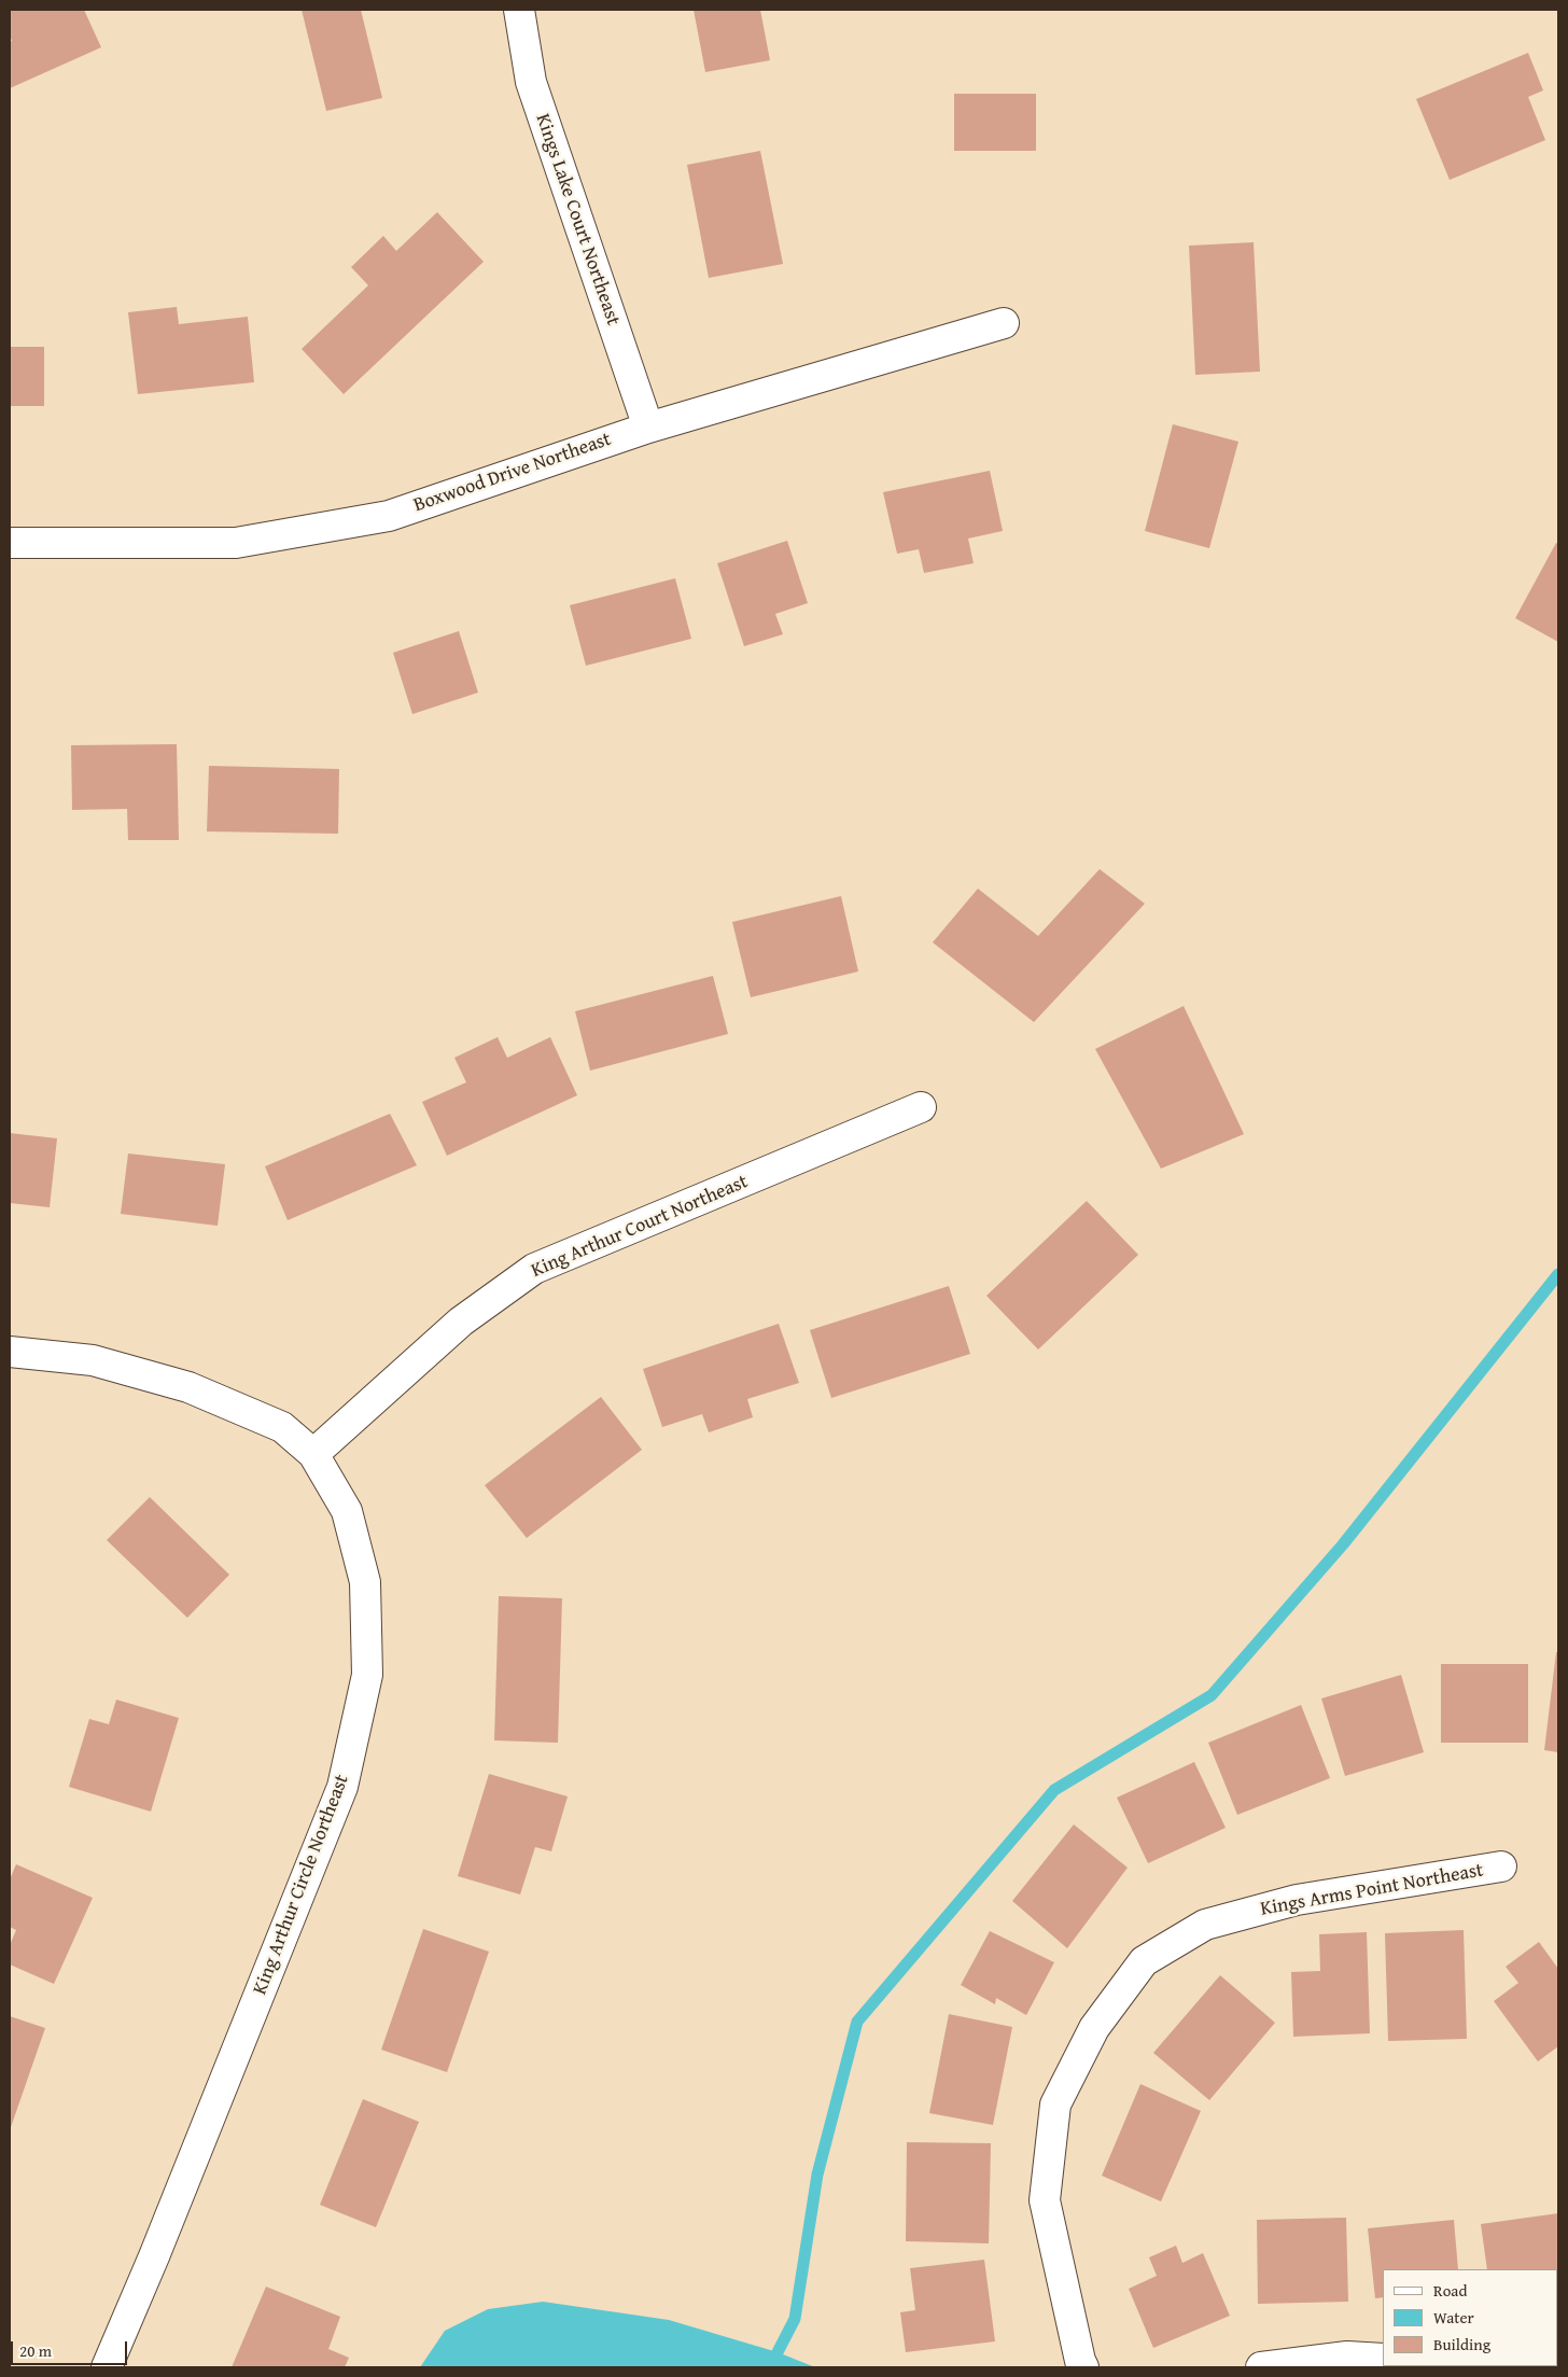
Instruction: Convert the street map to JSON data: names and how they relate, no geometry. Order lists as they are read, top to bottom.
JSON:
{
  "streets": {
    "street": [
      "Kings Lake Court Northeast",
      "Boxwood Drive Northeast",
      "King Arthur Court Northeast",
      "King Arthur Circle Northeast",
      "Kings Arms Point Northeast"
    ]
  },
  "crossings": [
    ["Kings Lake Court Northeast", "Boxwood Drive Northeast"],
    ["King Arthur Court Northeast", "King Arthur Circle Northeast"]
  ],
  "legend": ["Road", "Water", "Building"],
  "scale_bar": "20 m"
}
